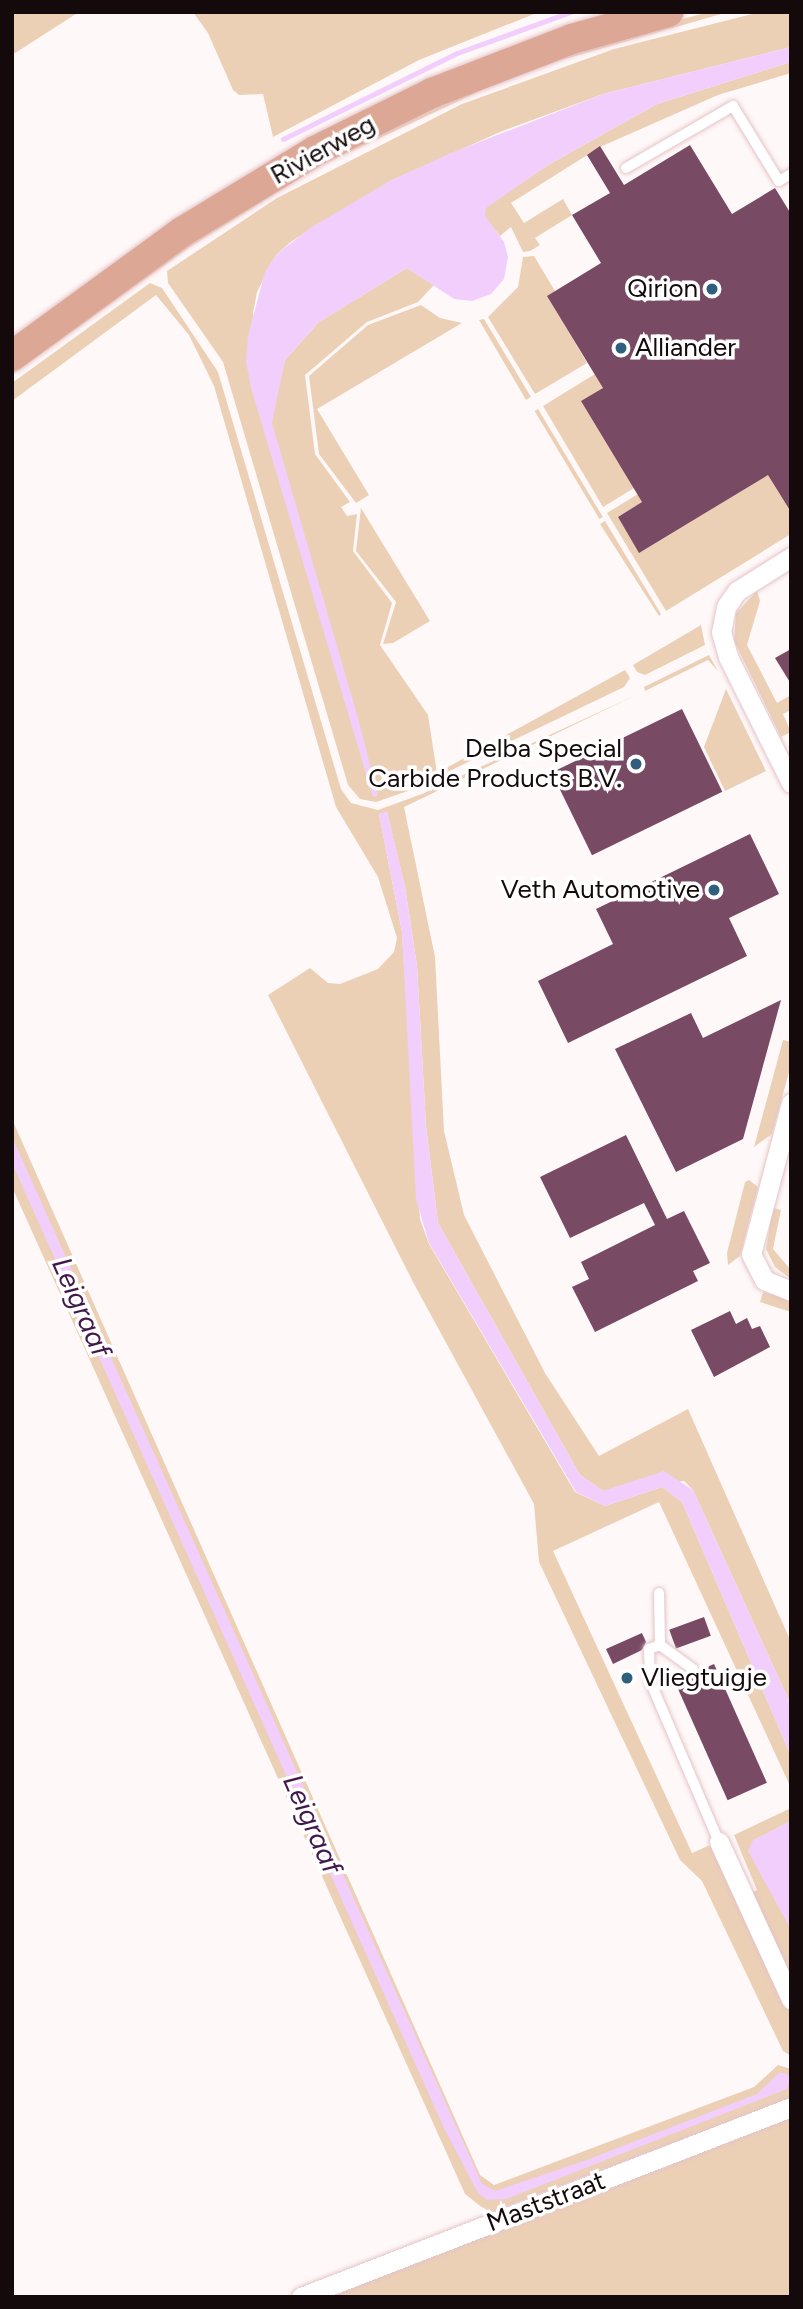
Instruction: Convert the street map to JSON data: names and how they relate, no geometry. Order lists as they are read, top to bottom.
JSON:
{
  "streets": {
    "main road": ["Rivierweg"],
    "street": ["Maststraat"]
  },
  "water": ["Leigraaf"],
  "places": [
    "Qirion",
    "Alliander",
    "Delba Special Carbide Products B.V.",
    "Veth Automotive",
    "Vliegtuigje"
  ]
}
